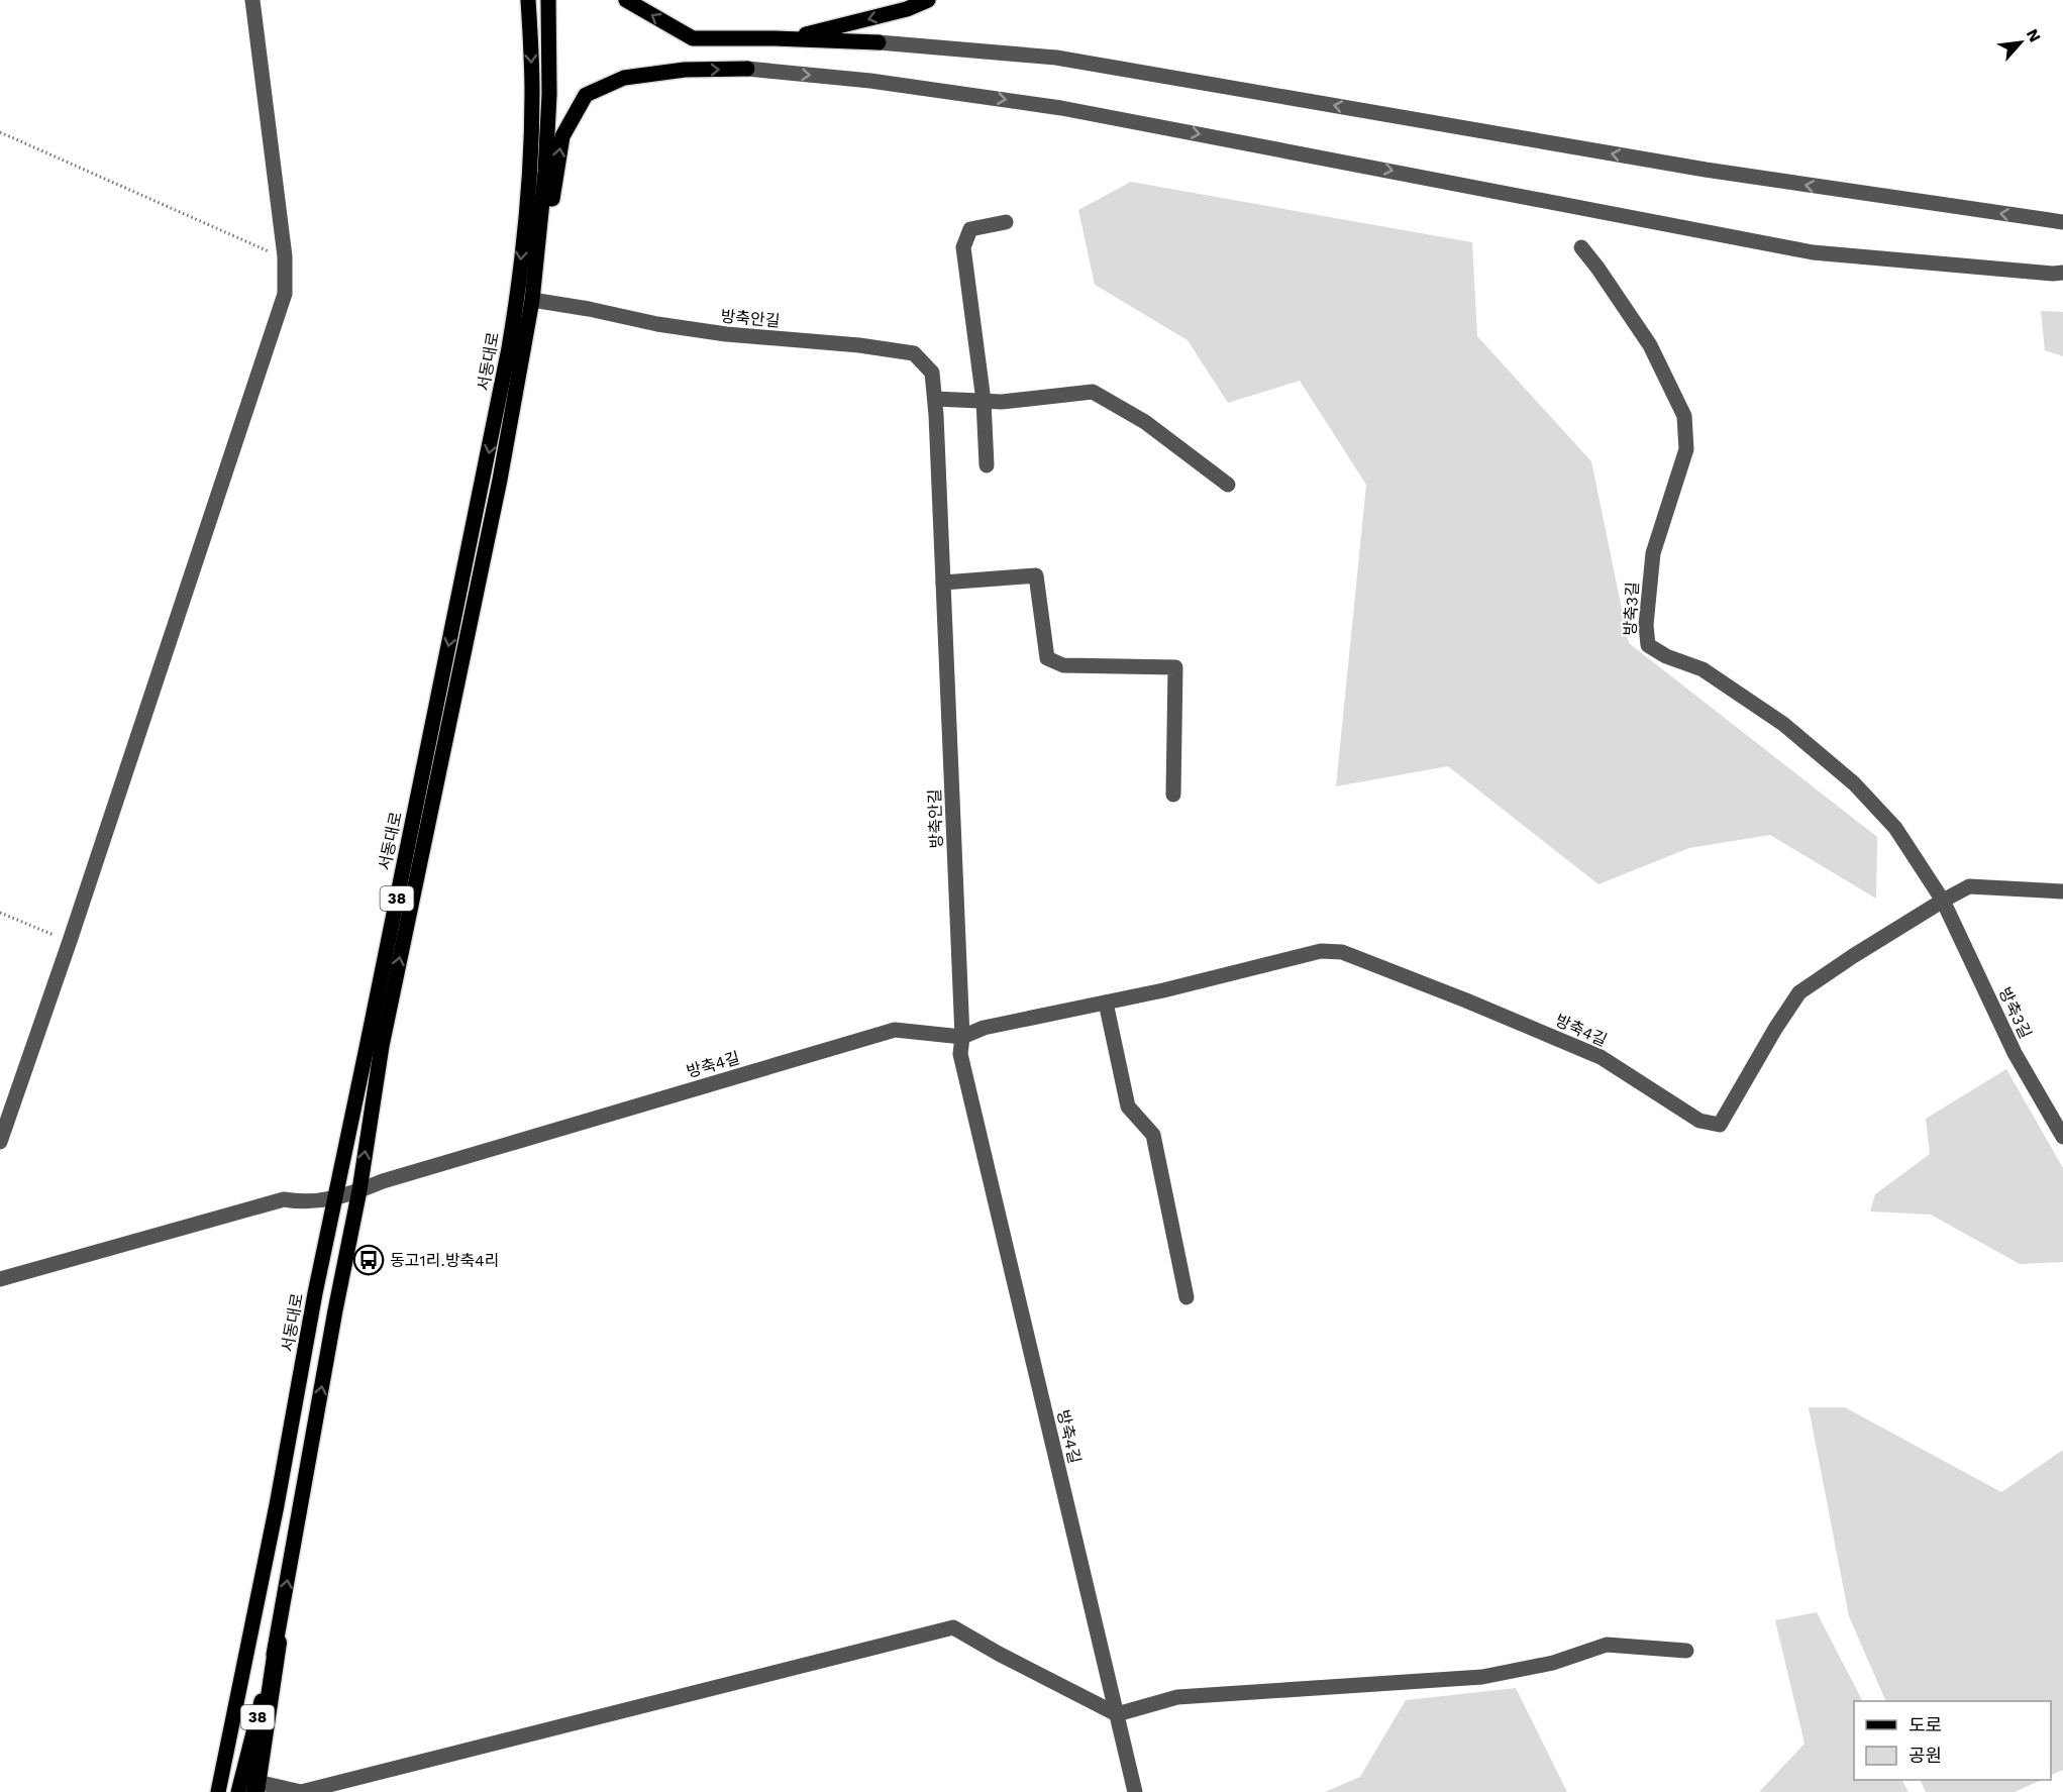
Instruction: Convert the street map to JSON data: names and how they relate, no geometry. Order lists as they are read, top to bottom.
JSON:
{
  "streets": {
    "main road": ["서동대로", "38"],
    "street": ["방축안길", "방축3길", "방축4길"]
  },
  "crossings": [
    ["방축안길", "서동대로"],
    ["방축안길", "방축4길"],
    ["서동대로", "방축4길"],
    ["방축3길", "방축4길"]
  ],
  "places": {
    "bus stop": ["동고1리.방축4리"]
  },
  "legend": ["도로", "공원"],
  "north": "top right"
}
